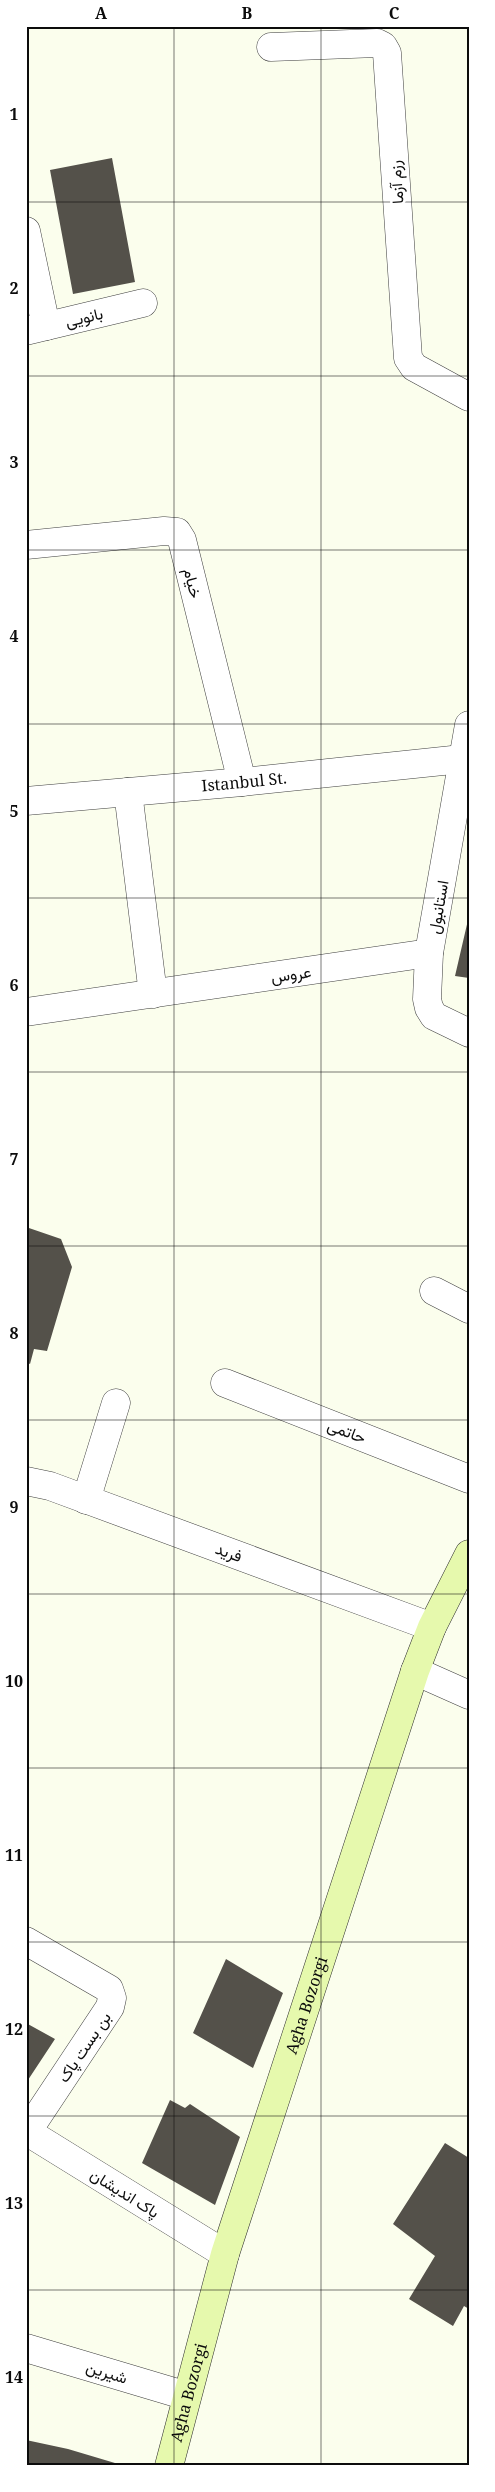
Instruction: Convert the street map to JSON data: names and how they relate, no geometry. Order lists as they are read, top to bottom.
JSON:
{
  "streets": {
    "street": [
      "رزم آزما",
      "بانویی",
      "خیام",
      "Istanbul St.",
      "استانبول",
      "عروس",
      "حاتمی",
      "فرید",
      "Agha Bozorgi",
      "بن بست پاک",
      "پاک اندیشان",
      "شیرین"
    ]
  },
  "crossings": [
    ["خیام", "Istanbul St."],
    ["Istanbul St.", "استانبول"],
    ["استانبول", "عروس"],
    ["فرید", "Agha Bozorgi"],
    ["Agha Bozorgi", "پاک اندیشان"],
    ["Agha Bozorgi", "شیرین"],
    ["بن بست پاک", "پاک اندیشان"]
  ],
  "grid": {
    "columns": ["A", "B", "C"],
    "rows": [
      "1",
      "2",
      "3",
      "4",
      "5",
      "6",
      "7",
      "8",
      "9",
      "10",
      "11",
      "12",
      "13",
      "14"
    ]
  }
}
